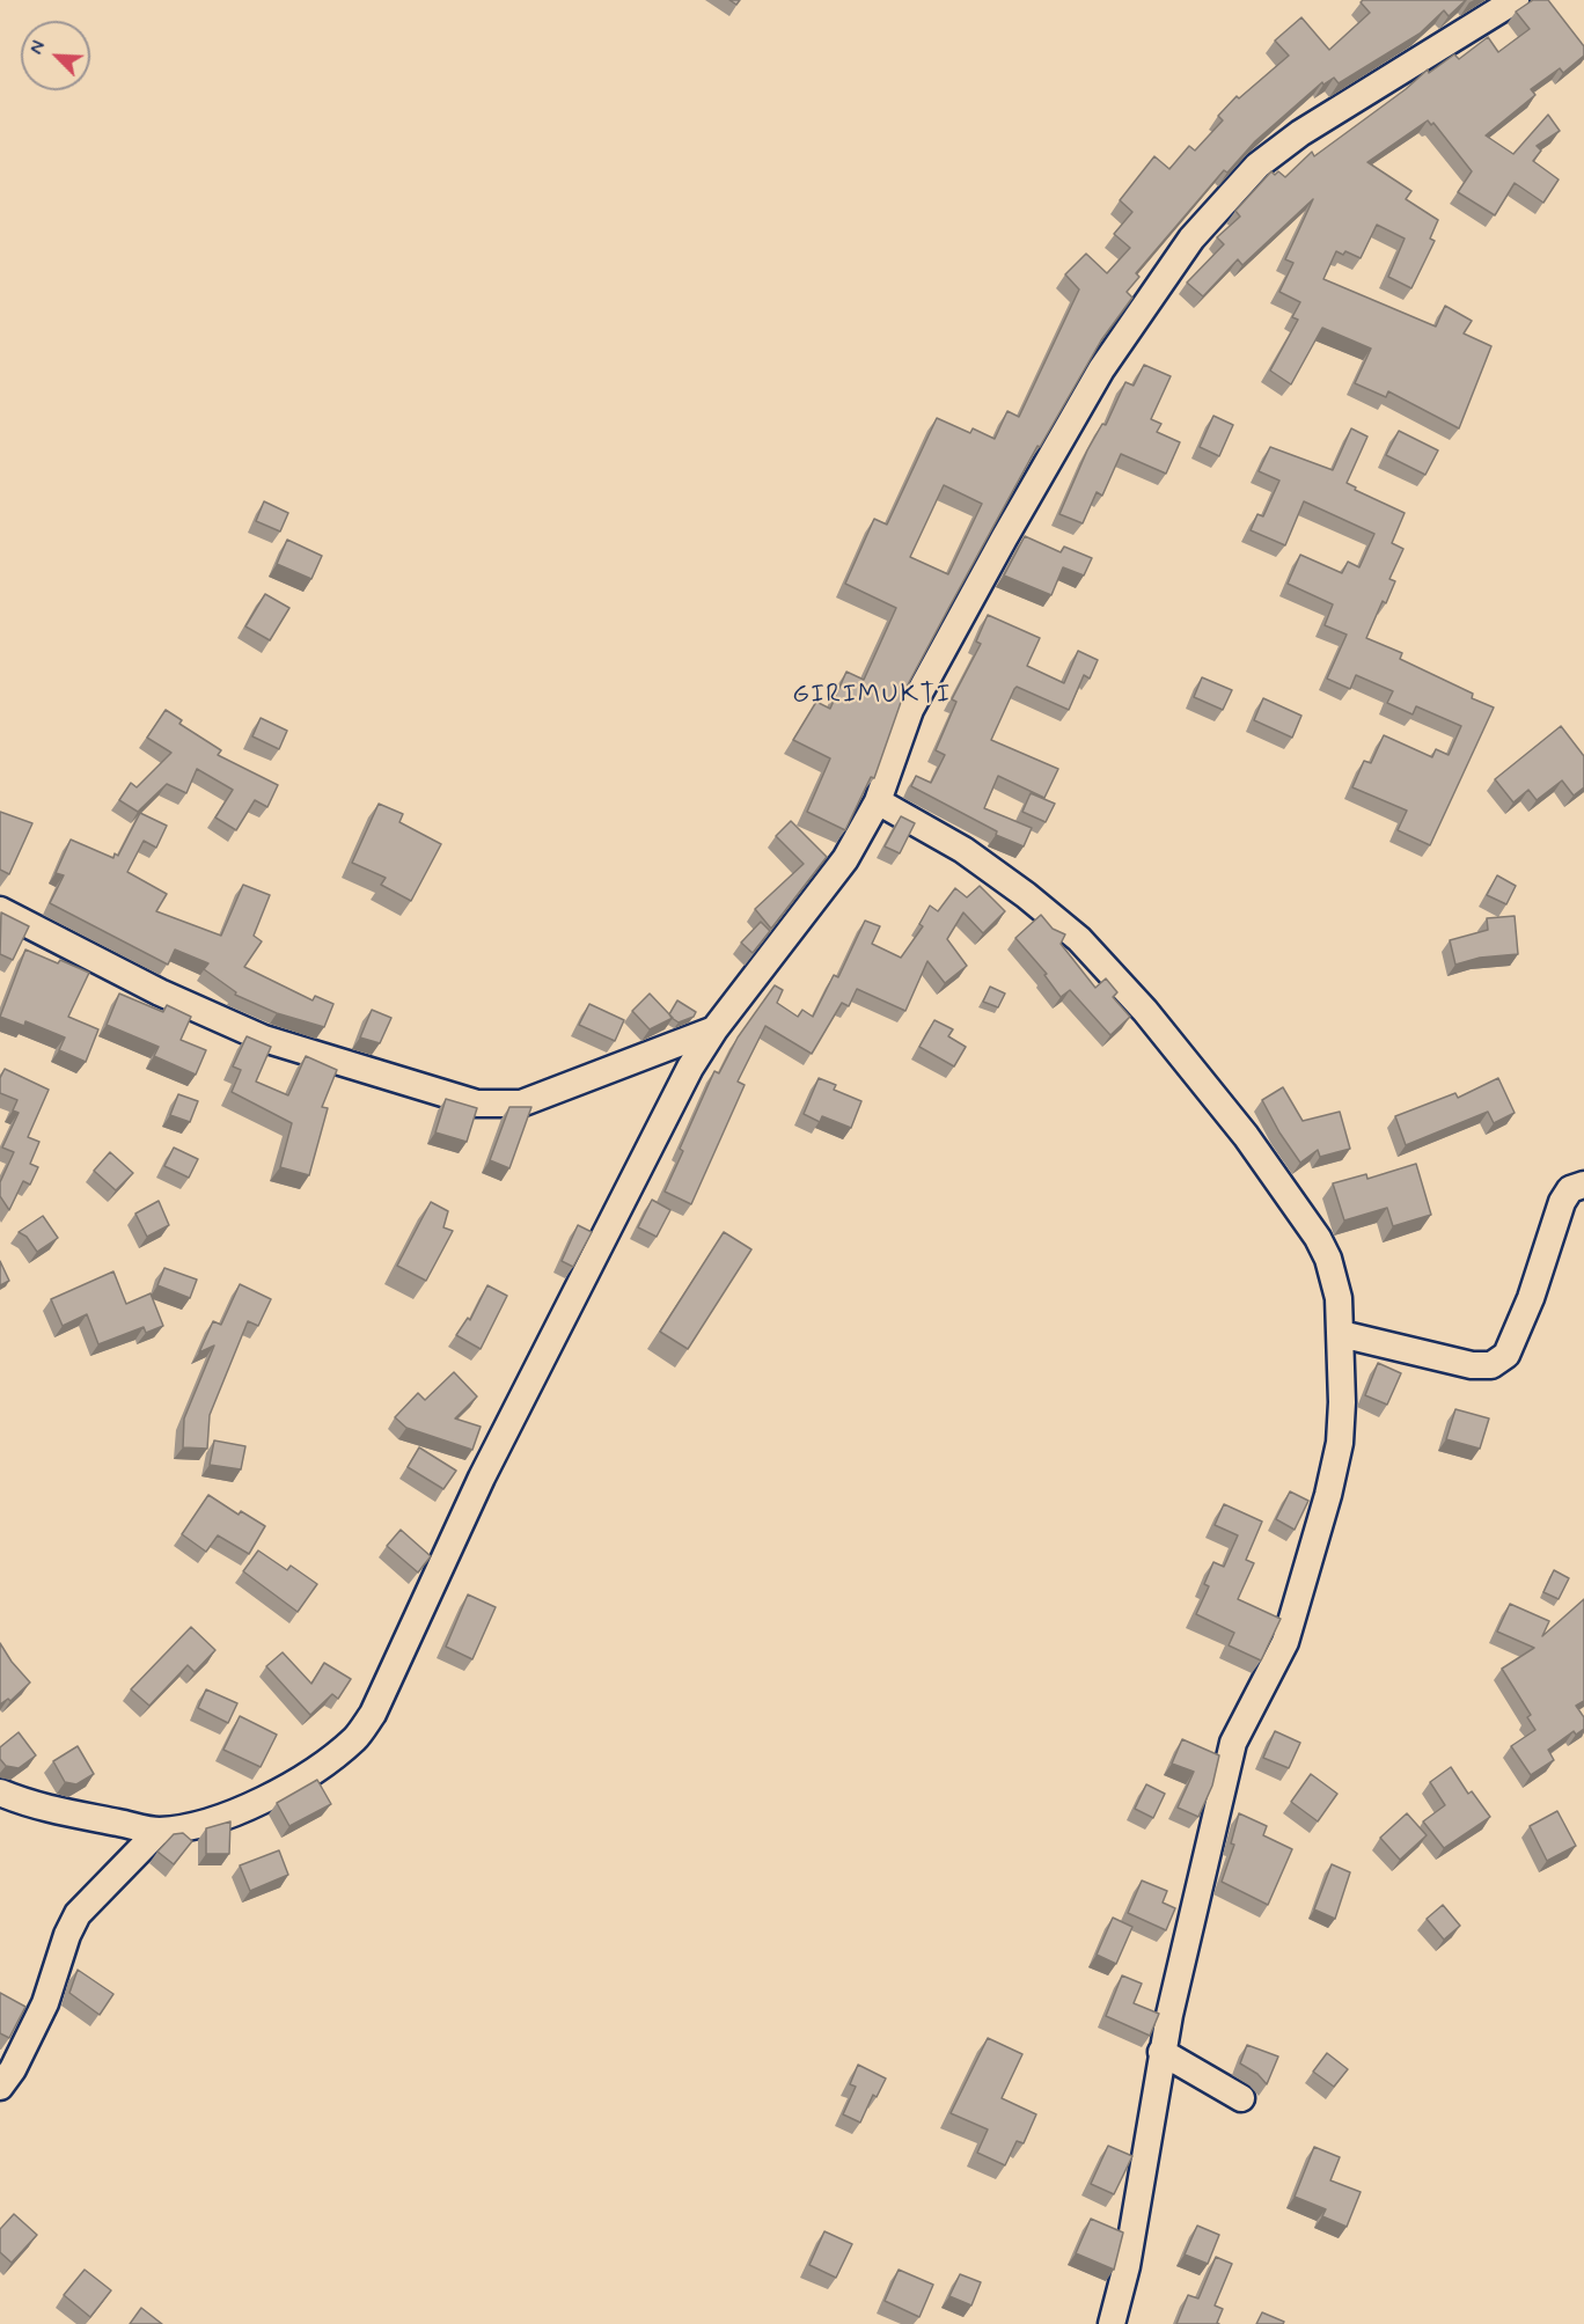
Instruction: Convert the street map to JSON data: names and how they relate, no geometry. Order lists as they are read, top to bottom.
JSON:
{
  "districts": ["GIRIMUKTI"],
  "north": "top left"
}
